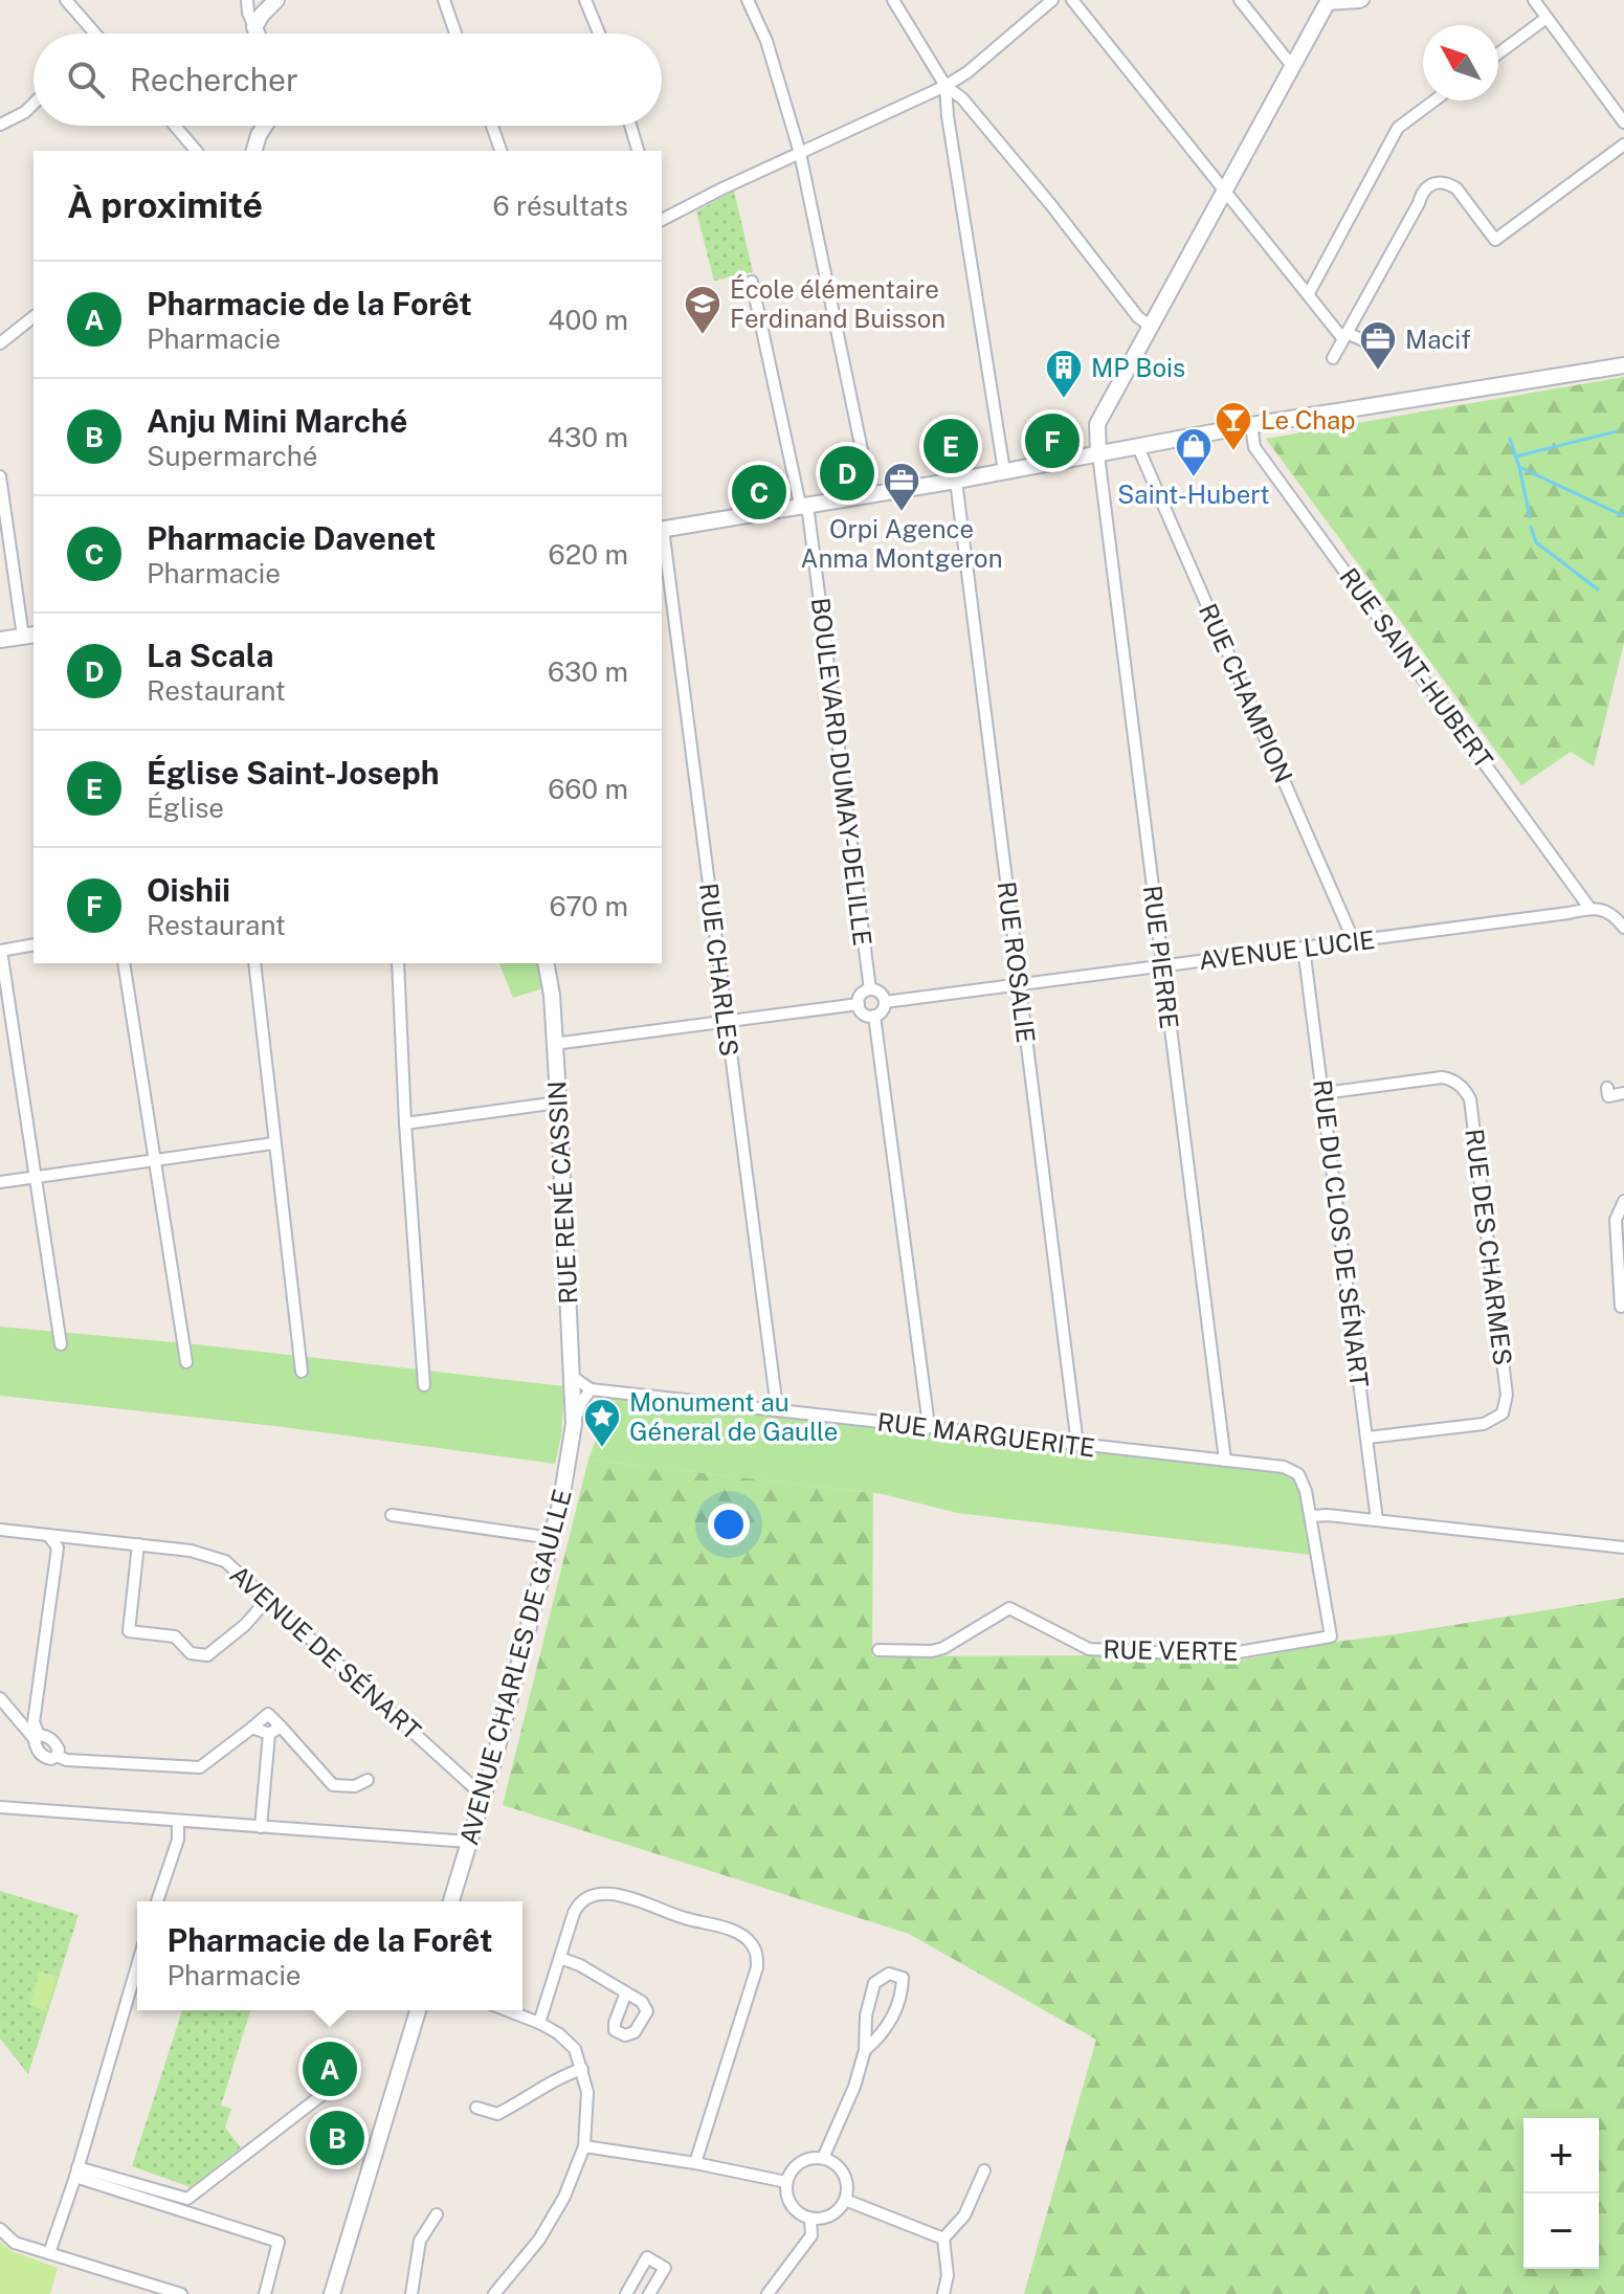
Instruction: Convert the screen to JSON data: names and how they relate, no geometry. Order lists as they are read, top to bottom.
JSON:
{
  "streets": {
    "main road": ["RUE RENÉ CASSIN", "AVENUE CHARLES DE GAULLE"],
    "street": [
      "RUE SAINT-HUBERT",
      "RUE CHAMPION",
      "BOULEVARD DUMAY-DELILLE",
      "AVENUE LUCIE",
      "RUE PIERRE",
      "RUE ROSALIE",
      "RUE CHARLES",
      "RUE DU CLOS DE SÉNART",
      "RUE DES CHARMES",
      "RUE MARGUERITE",
      "RUE VERTE",
      "AVENUE DE SÉNART"
    ]
  },
  "crossings": [
    ["RUE SAINT-HUBERT", "AVENUE LUCIE"],
    ["RUE CHAMPION", "AVENUE LUCIE"],
    ["BOULEVARD DUMAY-DELILLE", "AVENUE LUCIE"],
    ["AVENUE LUCIE", "RUE PIERRE"],
    ["AVENUE LUCIE", "RUE ROSALIE"],
    ["AVENUE LUCIE", "RUE DU CLOS DE SÉNART"],
    ["RUE PIERRE", "RUE MARGUERITE"],
    ["RUE ROSALIE", "RUE MARGUERITE"],
    ["RUE CHARLES", "RUE MARGUERITE"],
    ["RUE RENÉ CASSIN", "RUE MARGUERITE"],
    ["RUE RENÉ CASSIN", "AVENUE CHARLES DE GAULLE"],
    ["RUE DU CLOS DE SÉNART", "RUE DES CHARMES"],
    ["RUE MARGUERITE", "RUE VERTE"],
    ["AVENUE DE SÉNART", "AVENUE CHARLES DE GAULLE"]
  ],
  "places": {
    "school or university": ["École élémentaire Ferdinand Buisson"],
    "office": ["Macif", "Orpi Agence Anma Montgeron"],
    "building": ["MP Bois"],
    "bar": ["Le Chap"],
    "shop": ["Saint-Hubert"],
    "place": ["Monument au Géneral de Gaulle"]
  },
  "north": "top left",
  "page": {
    "search": "Rechercher",
    "heading": ["À proximité", "6 résultats"],
    "list": [
      {
        "mark": "A",
        "name": "Pharmacie de la Forêt",
        "note": "Pharmacie",
        "value": "400 m"
      },
      {
        "mark": "B",
        "name": "Anju Mini Marché",
        "note": "Supermarché",
        "value": "430 m"
      },
      {
        "mark": "C",
        "name": "Pharmacie Davenet",
        "note": "Pharmacie",
        "value": "620 m"
      },
      {
        "mark": "D",
        "name": "La Scala",
        "note": "Restaurant",
        "value": "630 m"
      },
      {
        "mark": "E",
        "name": "Église Saint-Joseph",
        "note": "Église",
        "value": "660 m"
      },
      {
        "mark": "F",
        "name": "Oishii",
        "note": "Restaurant",
        "value": "670 m"
      }
    ],
    "pins": [
      "F",
      "E",
      "D",
      "C",
      "A",
      "B"
    ],
    "popup": ["Pharmacie de la Forêt", "Pharmacie"],
    "map_buttons": ["+", "−"]
  }
}
